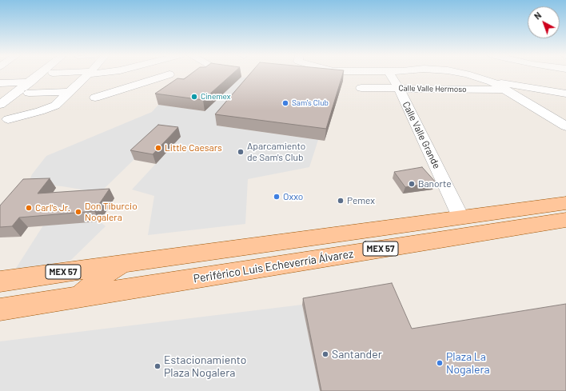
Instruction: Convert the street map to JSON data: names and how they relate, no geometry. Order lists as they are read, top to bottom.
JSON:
{
  "streets": {
    "main road": ["MEX 57", "Periférico Luis Echeverría Álvarez"],
    "street": ["Calle Valle Hermoso", "Calle Valle Grande"]
  },
  "crossings": [
    ["Calle Valle Hermoso", "Calle Valle Grande"],
    ["Calle Valle Grande", "MEX 57"]
  ],
  "places": [
    "Cinemex",
    "Sam's Club",
    "Little Caesars",
    "Aparcamiento de Sam's Club",
    "Banorte",
    "Oxxo",
    "Pemex",
    "Carl's Jr.",
    "Don Tiburcio Nogalera",
    "Santander",
    "Plaza La Nogalera",
    "Estacionamiento Plaza Nogalera"
  ],
  "north": "top left"
}
